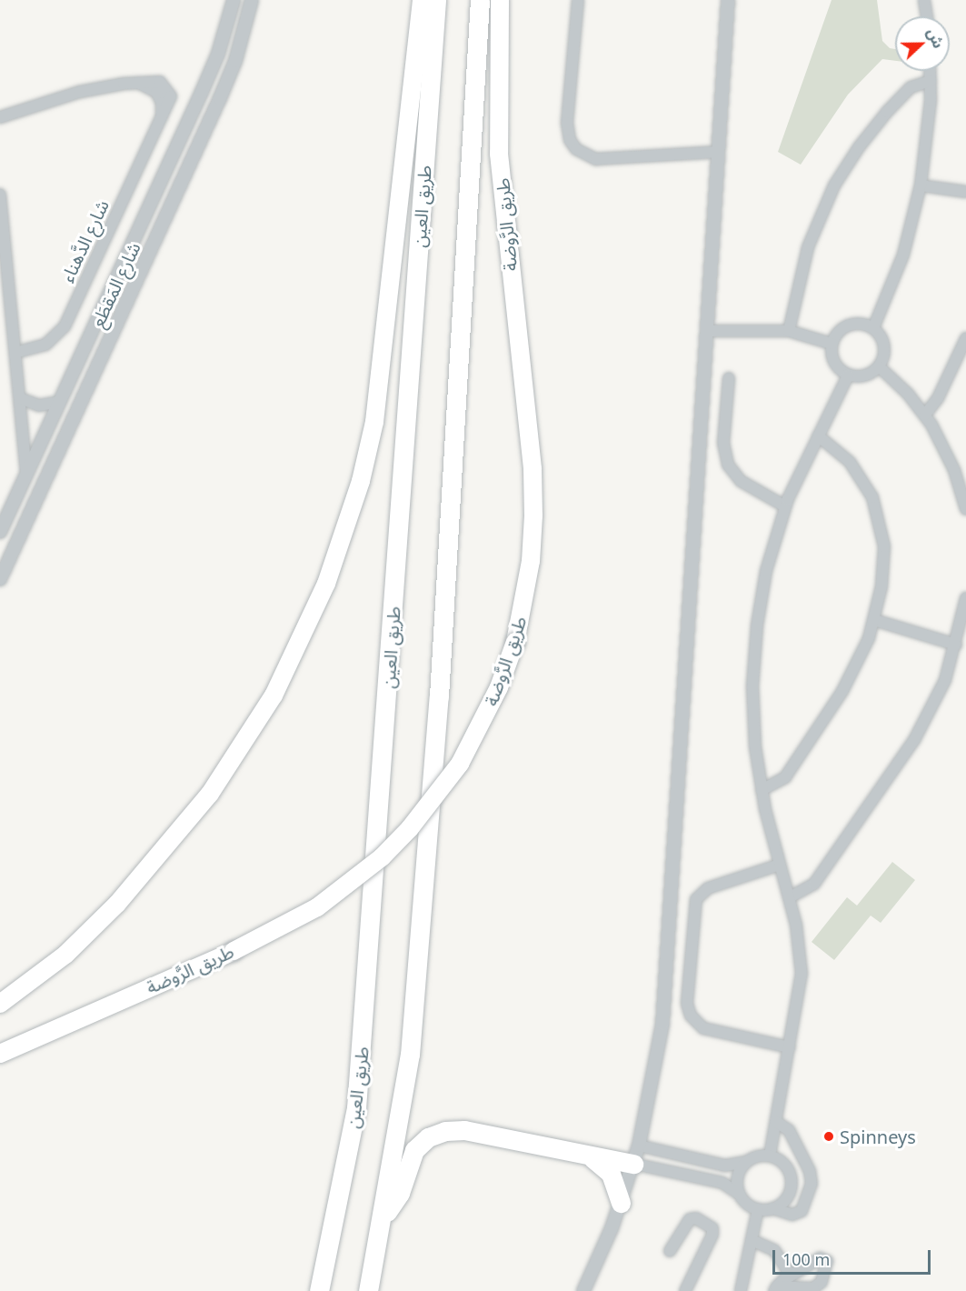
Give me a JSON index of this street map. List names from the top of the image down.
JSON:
{
  "streets": {
    "highway": ["طريق العين", "طريق الرَّوضة"],
    "street": ["شارع الدَّهناء", "شارع المَقطَع"]
  },
  "places": ["Spinneys"],
  "scale_bar": "100 m",
  "north": "right"
}
